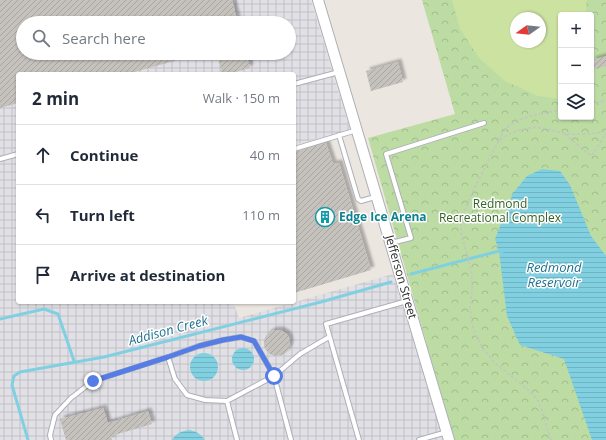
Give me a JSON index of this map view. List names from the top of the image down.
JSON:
{
  "streets": {
    "street": ["Jefferson Street"]
  },
  "water": ["Redmond Reservoir", "Addison Creek"],
  "parks": ["Redmond Recreational Complex"],
  "places": {
    "building": ["Edge Ice Arena"]
  },
  "north": "left",
  "page": {
    "map_buttons": ["+", "−"],
    "search": "Search here",
    "heading": ["2 min", "Walk · 150 m"],
    "list": [
      ["Continue", "40 m"],
      ["Turn left", "110 m"],
      "Arrive at destination"
    ]
  }
}
